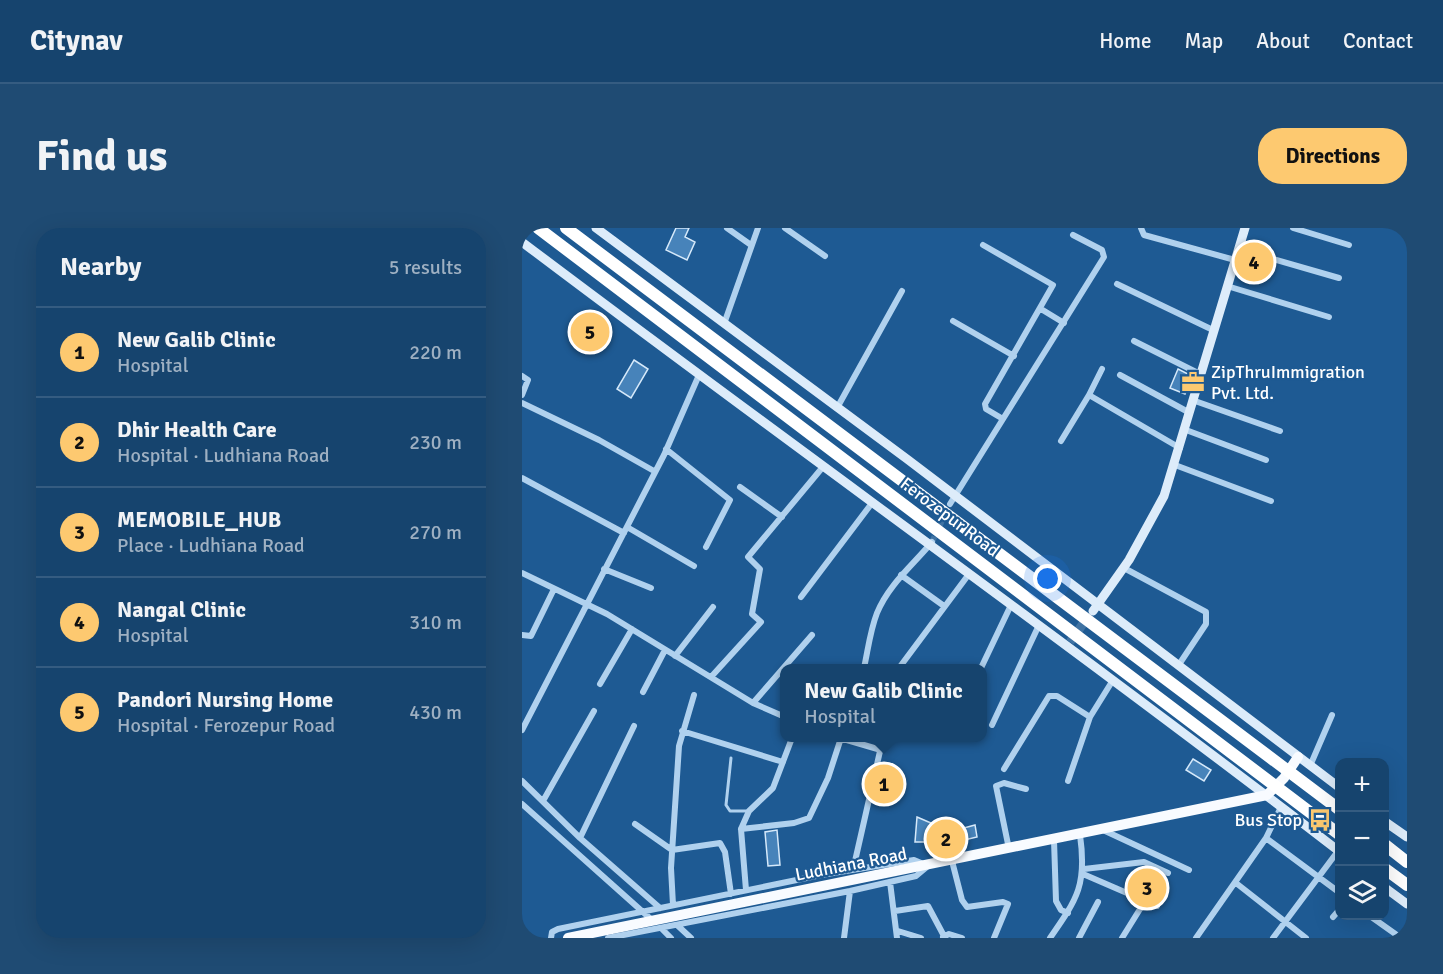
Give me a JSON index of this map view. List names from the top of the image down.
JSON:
{
  "streets": {
    "highway": ["Ferozepur Road"],
    "main road": ["Ludhiana Road"]
  },
  "places": {
    "office": ["ZipThruImmigration Pvt. Ltd."],
    "bus stop": ["Bus Stop"]
  },
  "page": {
    "header": "Citynav",
    "nav": [
      "Home",
      "Map",
      "About",
      "Contact"
    ],
    "buttons": "Directions",
    "title": "Find us",
    "heading": ["Nearby", "5 results"],
    "pins": [
      "4",
      "5",
      "1",
      "2",
      "3"
    ],
    "list": [
      {
        "mark": "1",
        "name": "New Galib Clinic",
        "note": "Hospital",
        "value": "220 m"
      },
      {
        "mark": "2",
        "name": "Dhir Health Care",
        "note": "Hospital · Ludhiana Road",
        "value": "230 m"
      },
      {
        "mark": "3",
        "name": "MEMOBILE_HUB",
        "note": "Place · Ludhiana Road",
        "value": "270 m"
      },
      {
        "mark": "4",
        "name": "Nangal Clinic",
        "note": "Hospital",
        "value": "310 m"
      },
      {
        "mark": "5",
        "name": "Pandori Nursing Home",
        "note": "Hospital · Ferozepur Road",
        "value": "430 m"
      }
    ],
    "popup": ["New Galib Clinic", "Hospital"],
    "map_buttons": ["+", "−"]
  }
}
